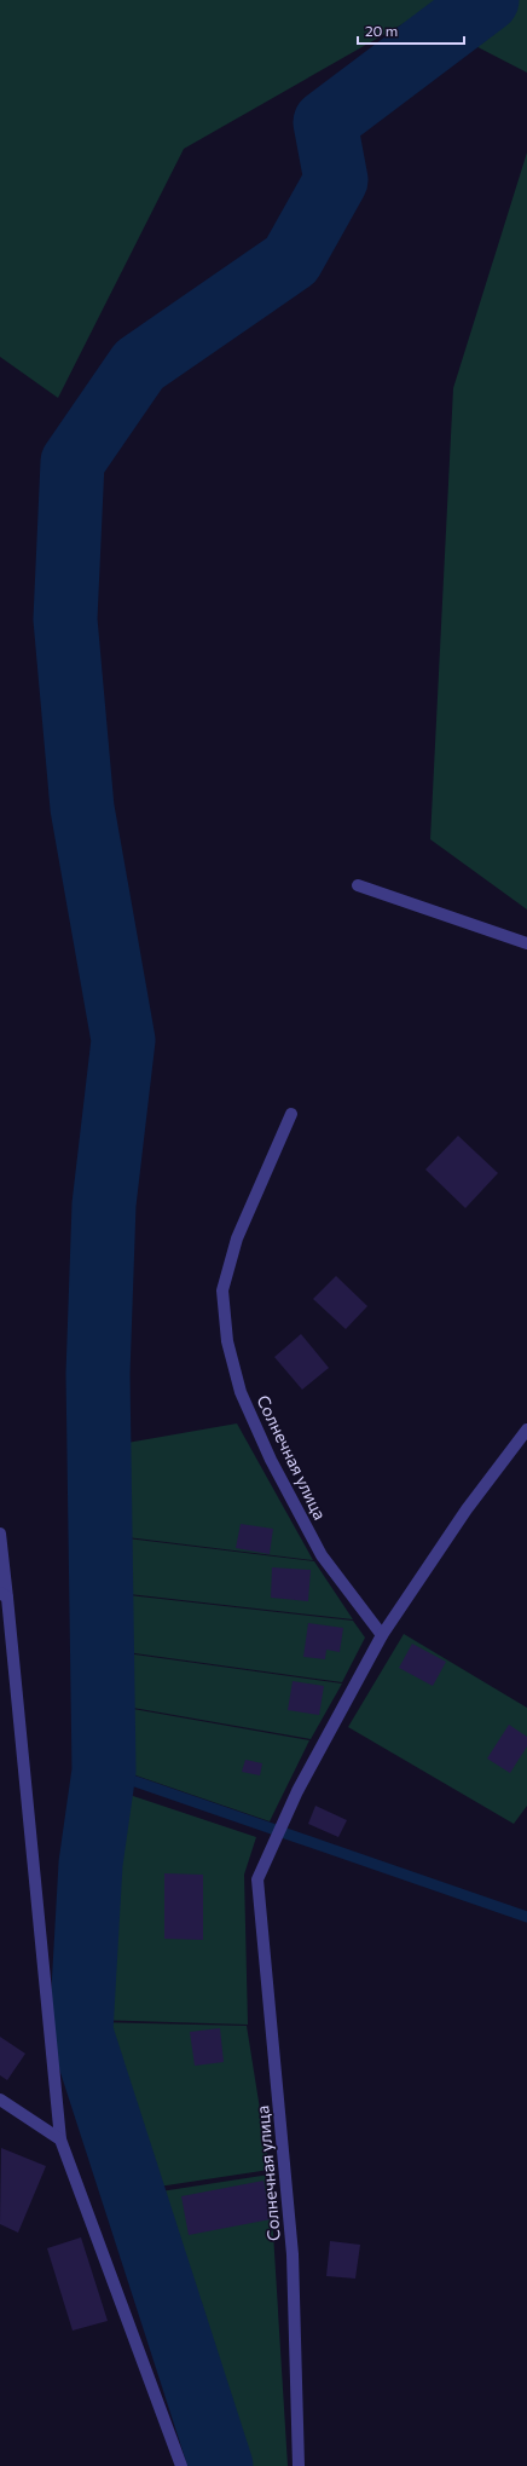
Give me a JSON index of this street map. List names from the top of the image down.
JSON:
{
  "streets": {
    "street": ["Солнечная улица"]
  },
  "scale_bar": "20 m"
}
